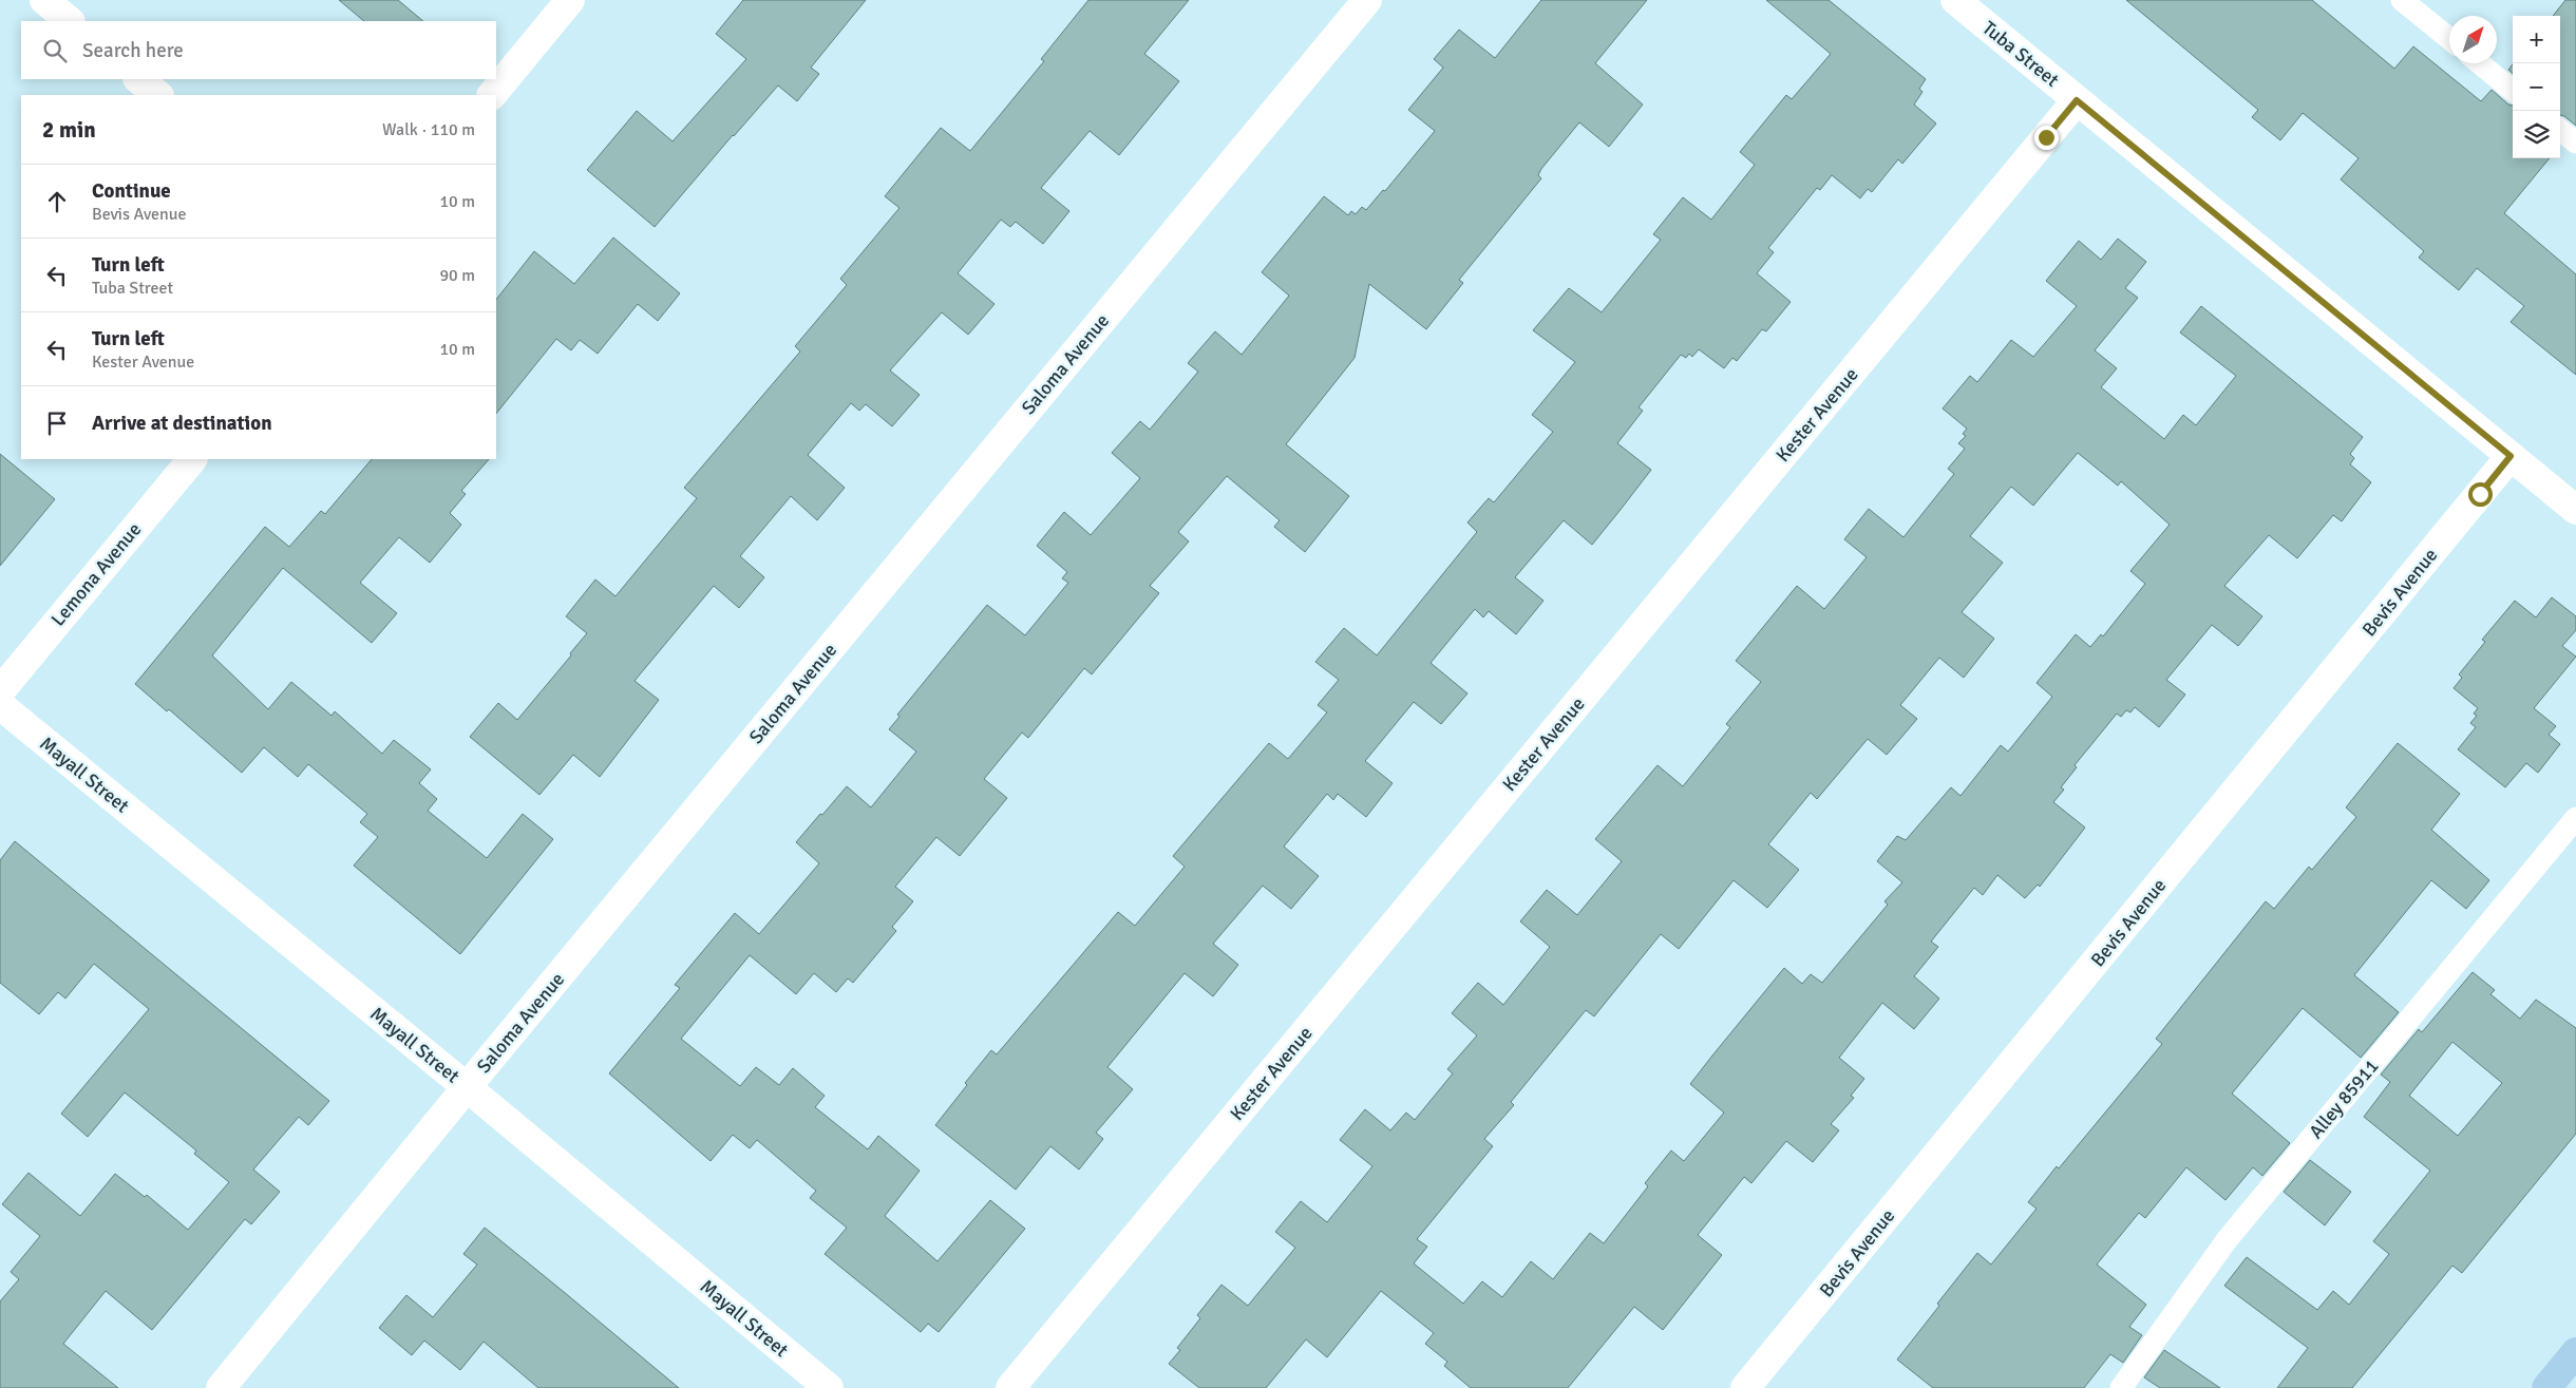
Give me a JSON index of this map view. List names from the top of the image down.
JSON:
{
  "streets": {
    "street": [
      "Tuba Street",
      "Saloma Avenue",
      "Kester Avenue",
      "Lemona Avenue",
      "Bevis Avenue",
      "Mayall Street"
    ],
    "lane": ["Alley 85911"]
  },
  "crossings": [
    ["Tuba Street", "Kester Avenue"],
    ["Tuba Street", "Bevis Avenue"],
    ["Saloma Avenue", "Mayall Street"]
  ],
  "north": "top right",
  "page": {
    "map_buttons": ["+", "−"],
    "search": "Search here",
    "heading": ["2 min", "Walk · 110 m"],
    "list": [
      ["Continue", "Bevis Avenue", "10 m"],
      ["Turn left", "Tuba Street", "90 m"],
      ["Turn left", "Kester Avenue", "10 m"],
      "Arrive at destination"
    ]
  }
}
